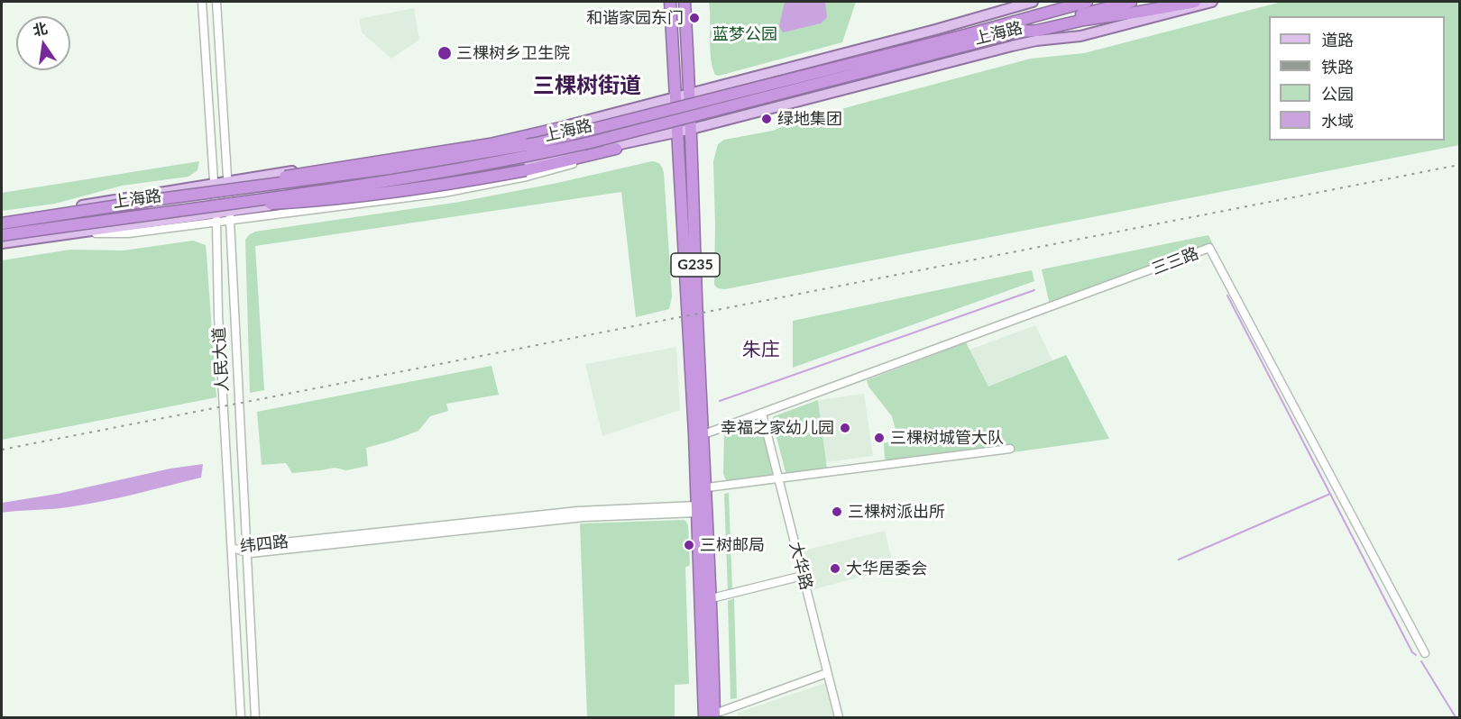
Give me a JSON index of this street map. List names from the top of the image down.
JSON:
{
  "streets": {
    "highway": ["上海路", "G235"],
    "street": [
      "三三路",
      "人民大道",
      "纬四路",
      "大华路"
    ]
  },
  "crossings": [
    ["上海路", "G235"],
    ["上海路", "人民大道"],
    ["三三路", "大华路"],
    ["G235", "纬四路"],
    ["人民大道", "纬四路"]
  ],
  "districts": ["三棵树街道", "朱庄"],
  "parks": ["蓝梦公园"],
  "places": [
    "和谐家园东门",
    "三棵树乡卫生院",
    "绿地集团",
    "幸福之家幼儿园",
    "三棵树城管大队",
    "三棵树派出所",
    "三树邮局",
    "大华居委会"
  ],
  "legend": [
    "道路",
    "铁路",
    "公园",
    "水域"
  ],
  "north": "top"
}
